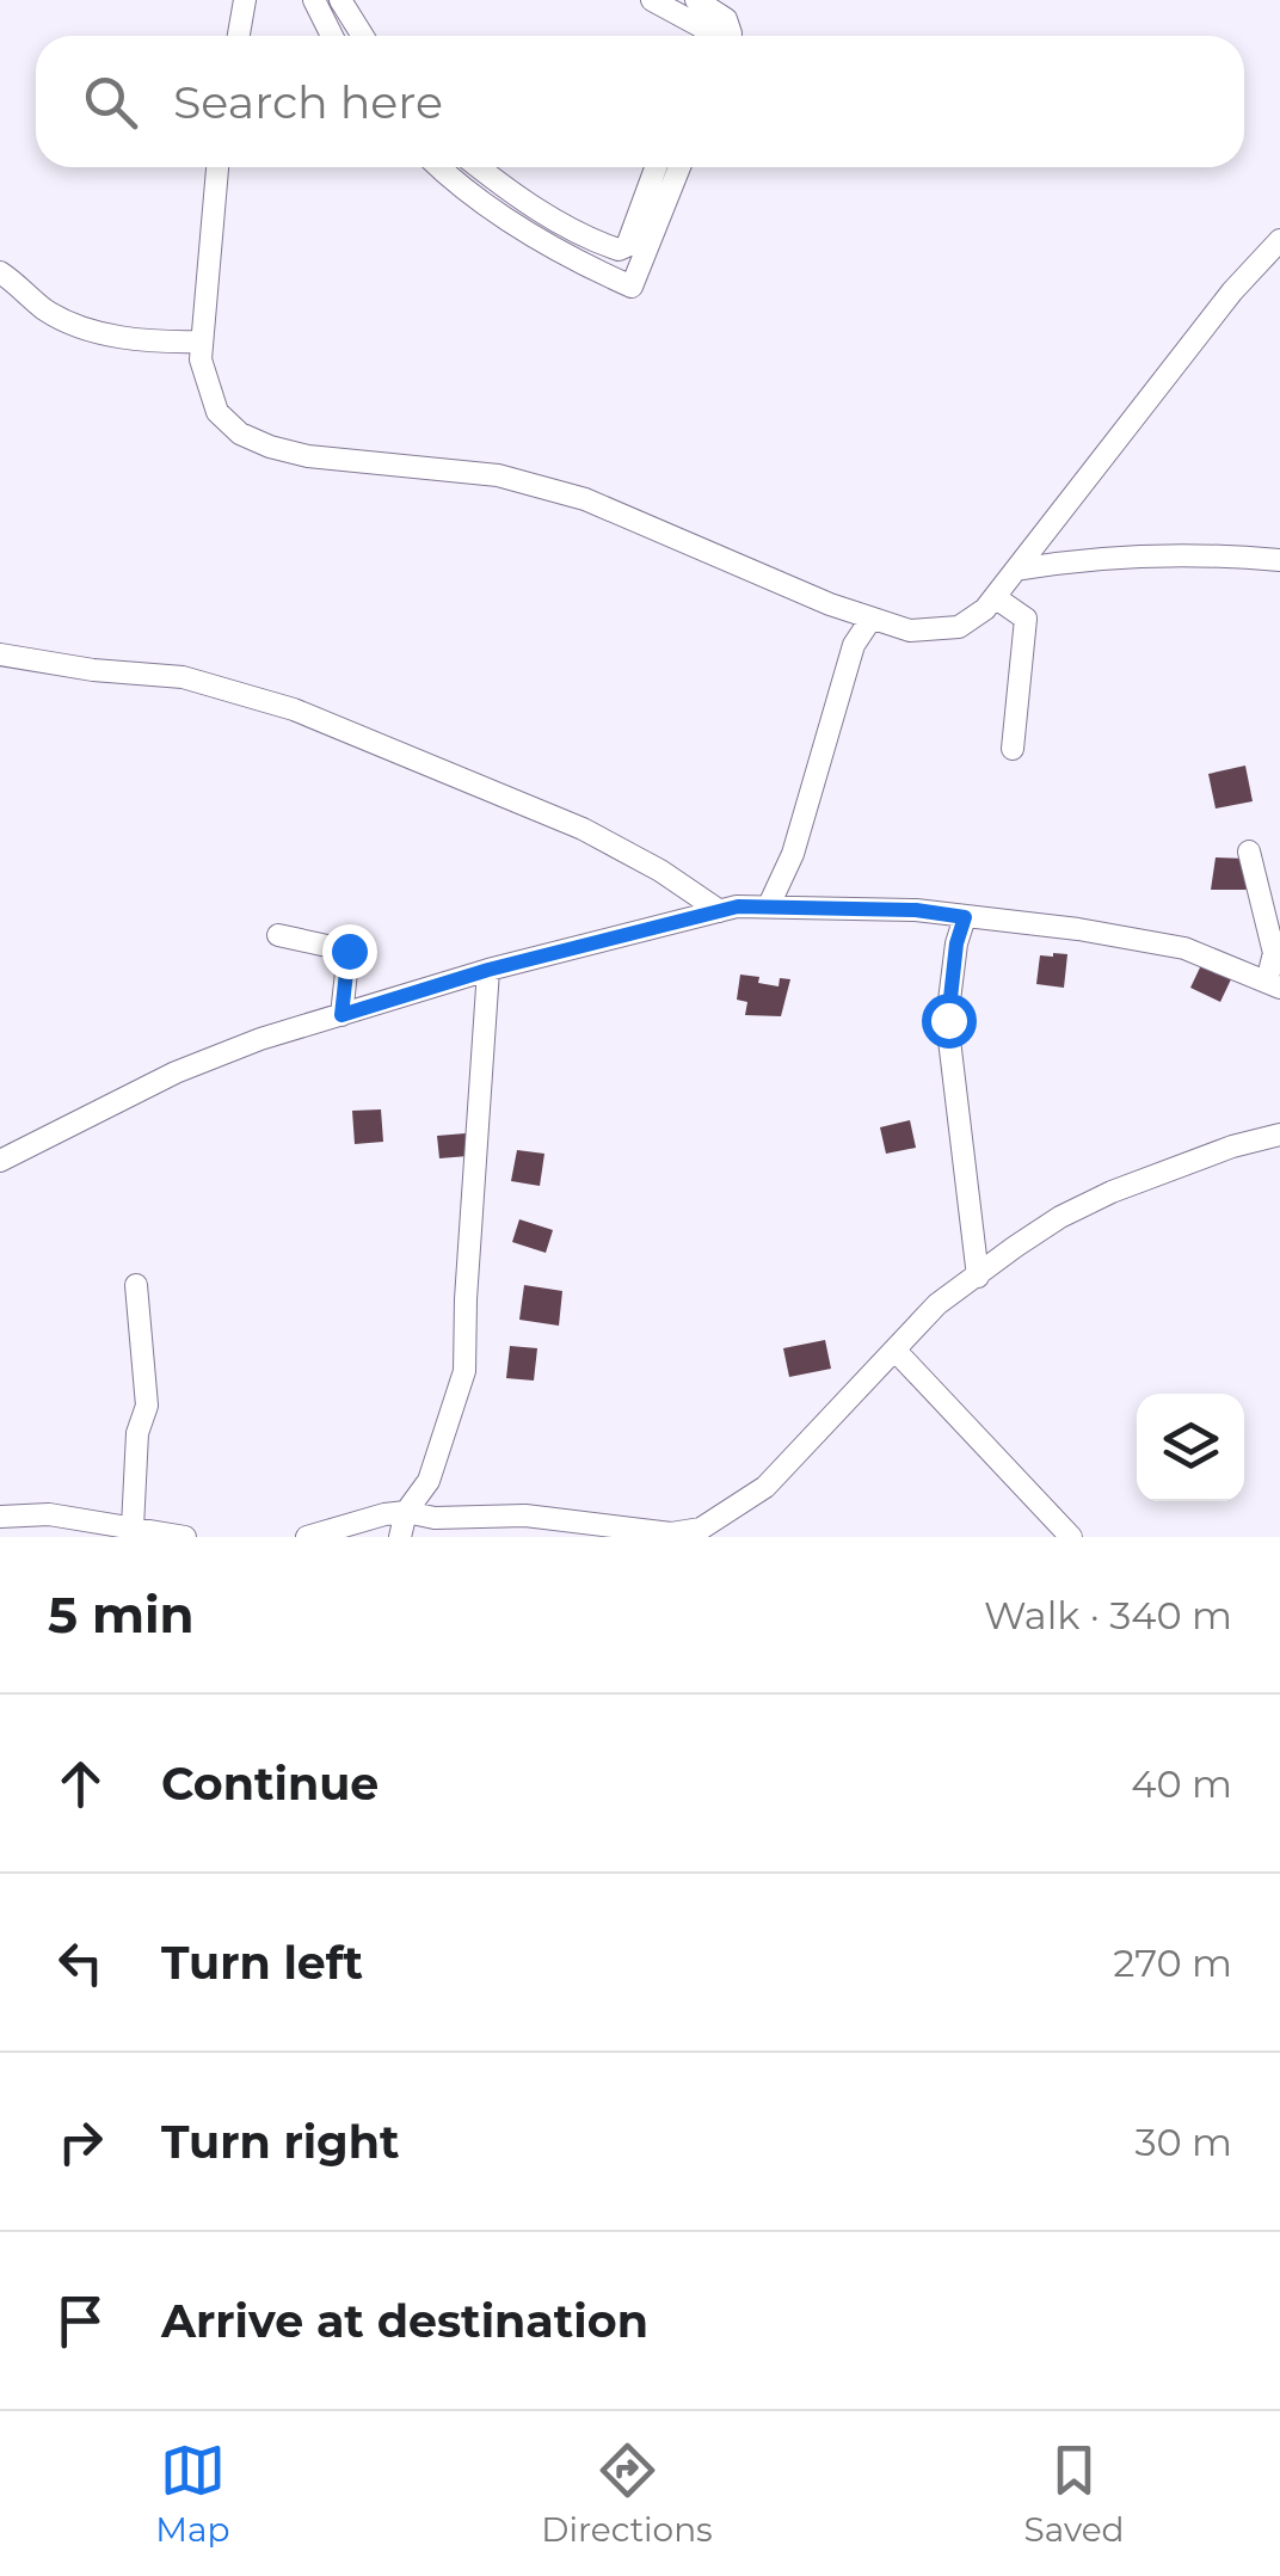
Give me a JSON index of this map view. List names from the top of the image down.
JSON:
{
  "page": {
    "search": "Search here",
    "heading": ["5 min", "Walk · 340 m"],
    "list": [
      ["Continue", "40 m"],
      ["Turn left", "270 m"],
      ["Turn right", "30 m"],
      "Arrive at destination"
    ],
    "nav": ["Map", "Directions", "Saved"]
  }
}
